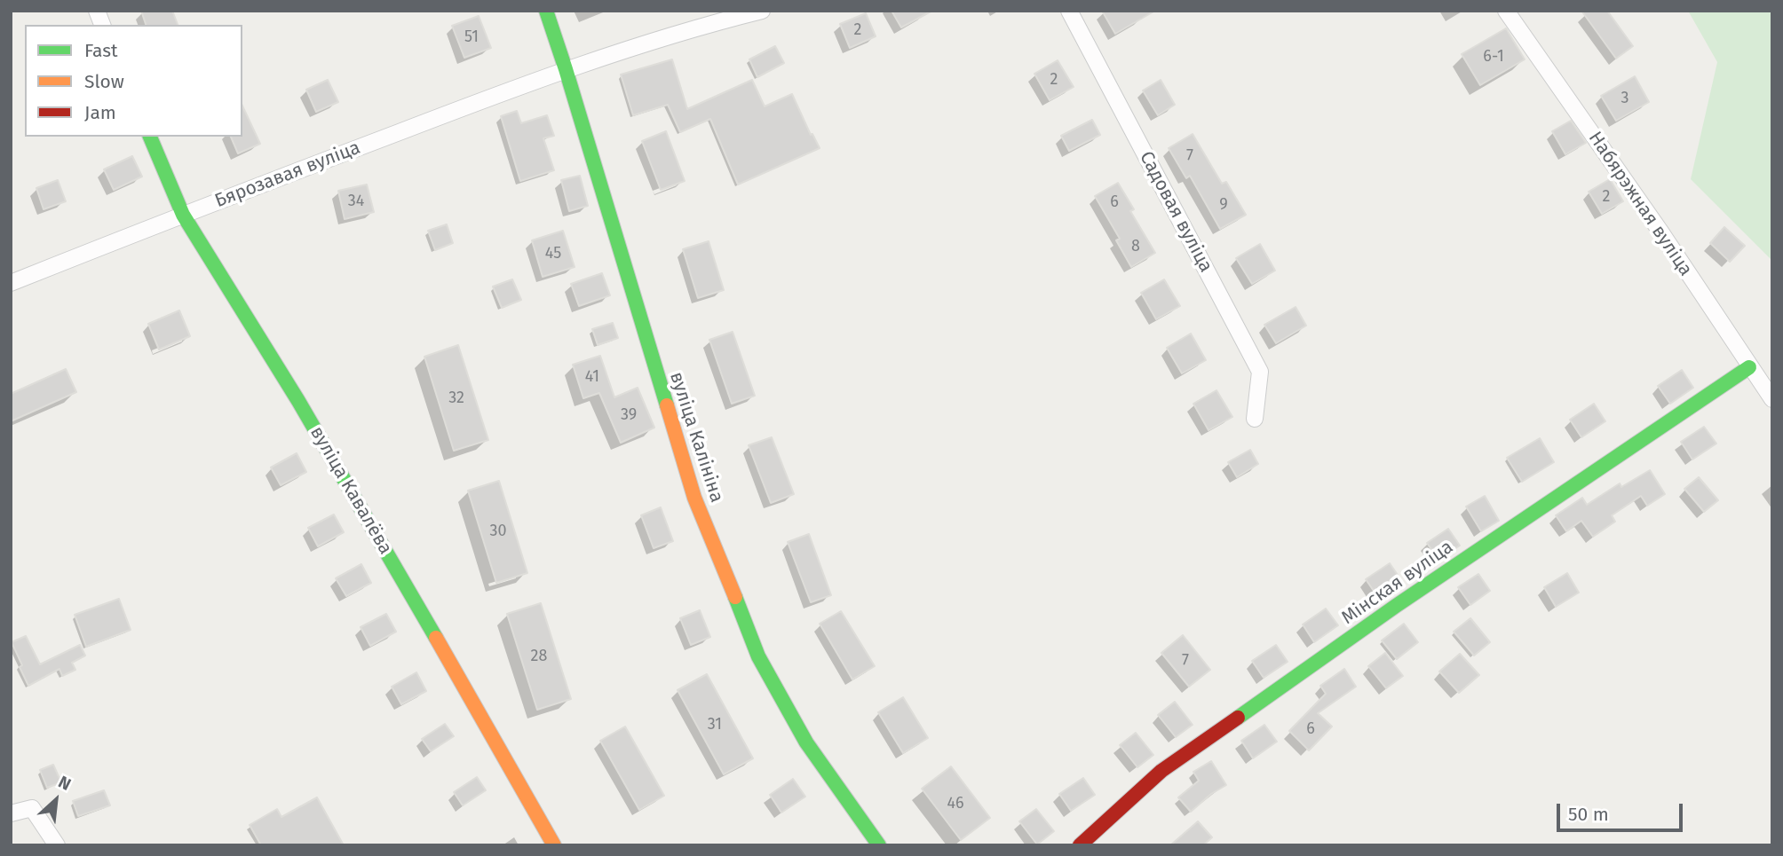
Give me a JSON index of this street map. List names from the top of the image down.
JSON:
{
  "streets": {
    "street": [
      "Бярозавая вуліца",
      "Набярэжная вуліца",
      "Садовая вуліца",
      "вуліца Калініна",
      "вуліца Кавалёва",
      "Мінская вуліца"
    ]
  },
  "crossings": [
    ["Бярозавая вуліца", "вуліца Калініна"],
    ["Бярозавая вуліца", "вуліца Кавалёва"],
    ["Набярэжная вуліца", "Мінская вуліца"]
  ],
  "house_numbers": [
    "2",
    "51",
    "6-1",
    "2",
    "3",
    "7",
    "2",
    "34",
    "6",
    "9",
    "8",
    "45",
    "41",
    "32",
    "39",
    "30",
    "28",
    "7",
    "31",
    "6",
    "46"
  ],
  "legend": ["Fast", "Slow", "Jam"],
  "scale_bar": "50 m",
  "north": "top right"
}
